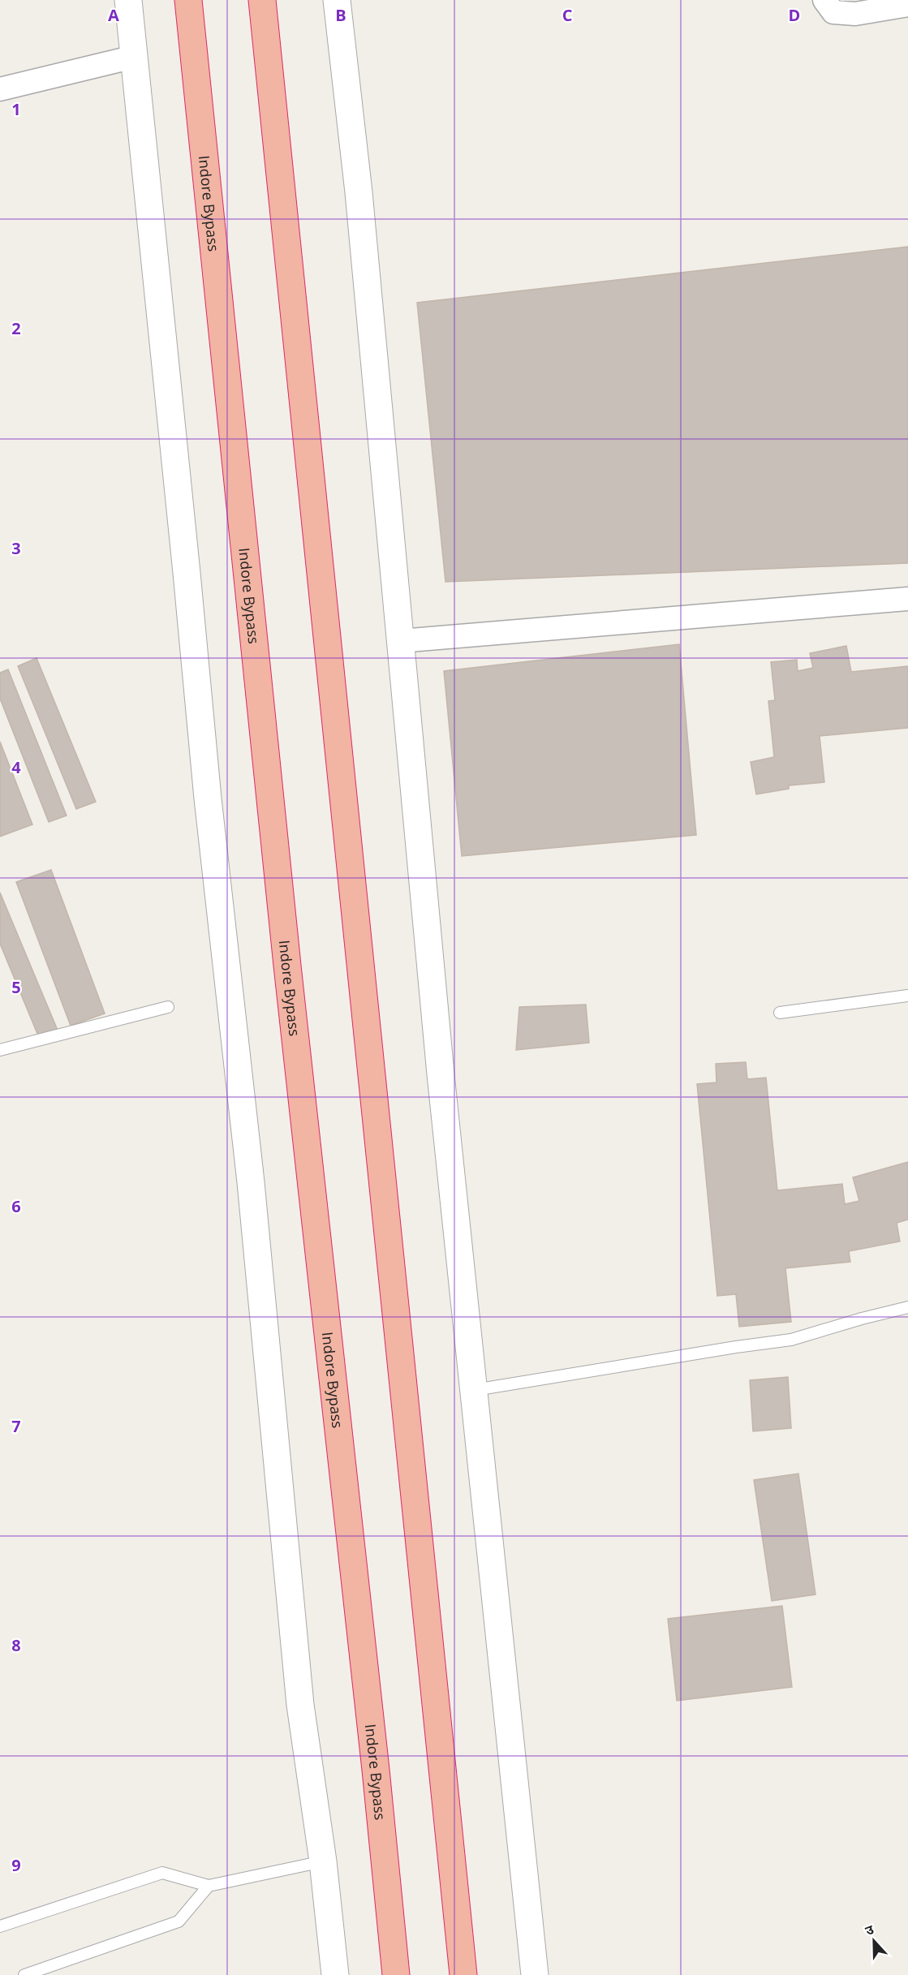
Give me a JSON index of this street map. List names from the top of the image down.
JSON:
{
  "streets": {
    "highway": ["Indore Bypass"]
  },
  "north": "top",
  "grid": {
    "columns": [
      "A",
      "B",
      "C",
      "D"
    ],
    "rows": [
      "1",
      "2",
      "3",
      "4",
      "5",
      "6",
      "7",
      "8",
      "9"
    ]
  }
}
